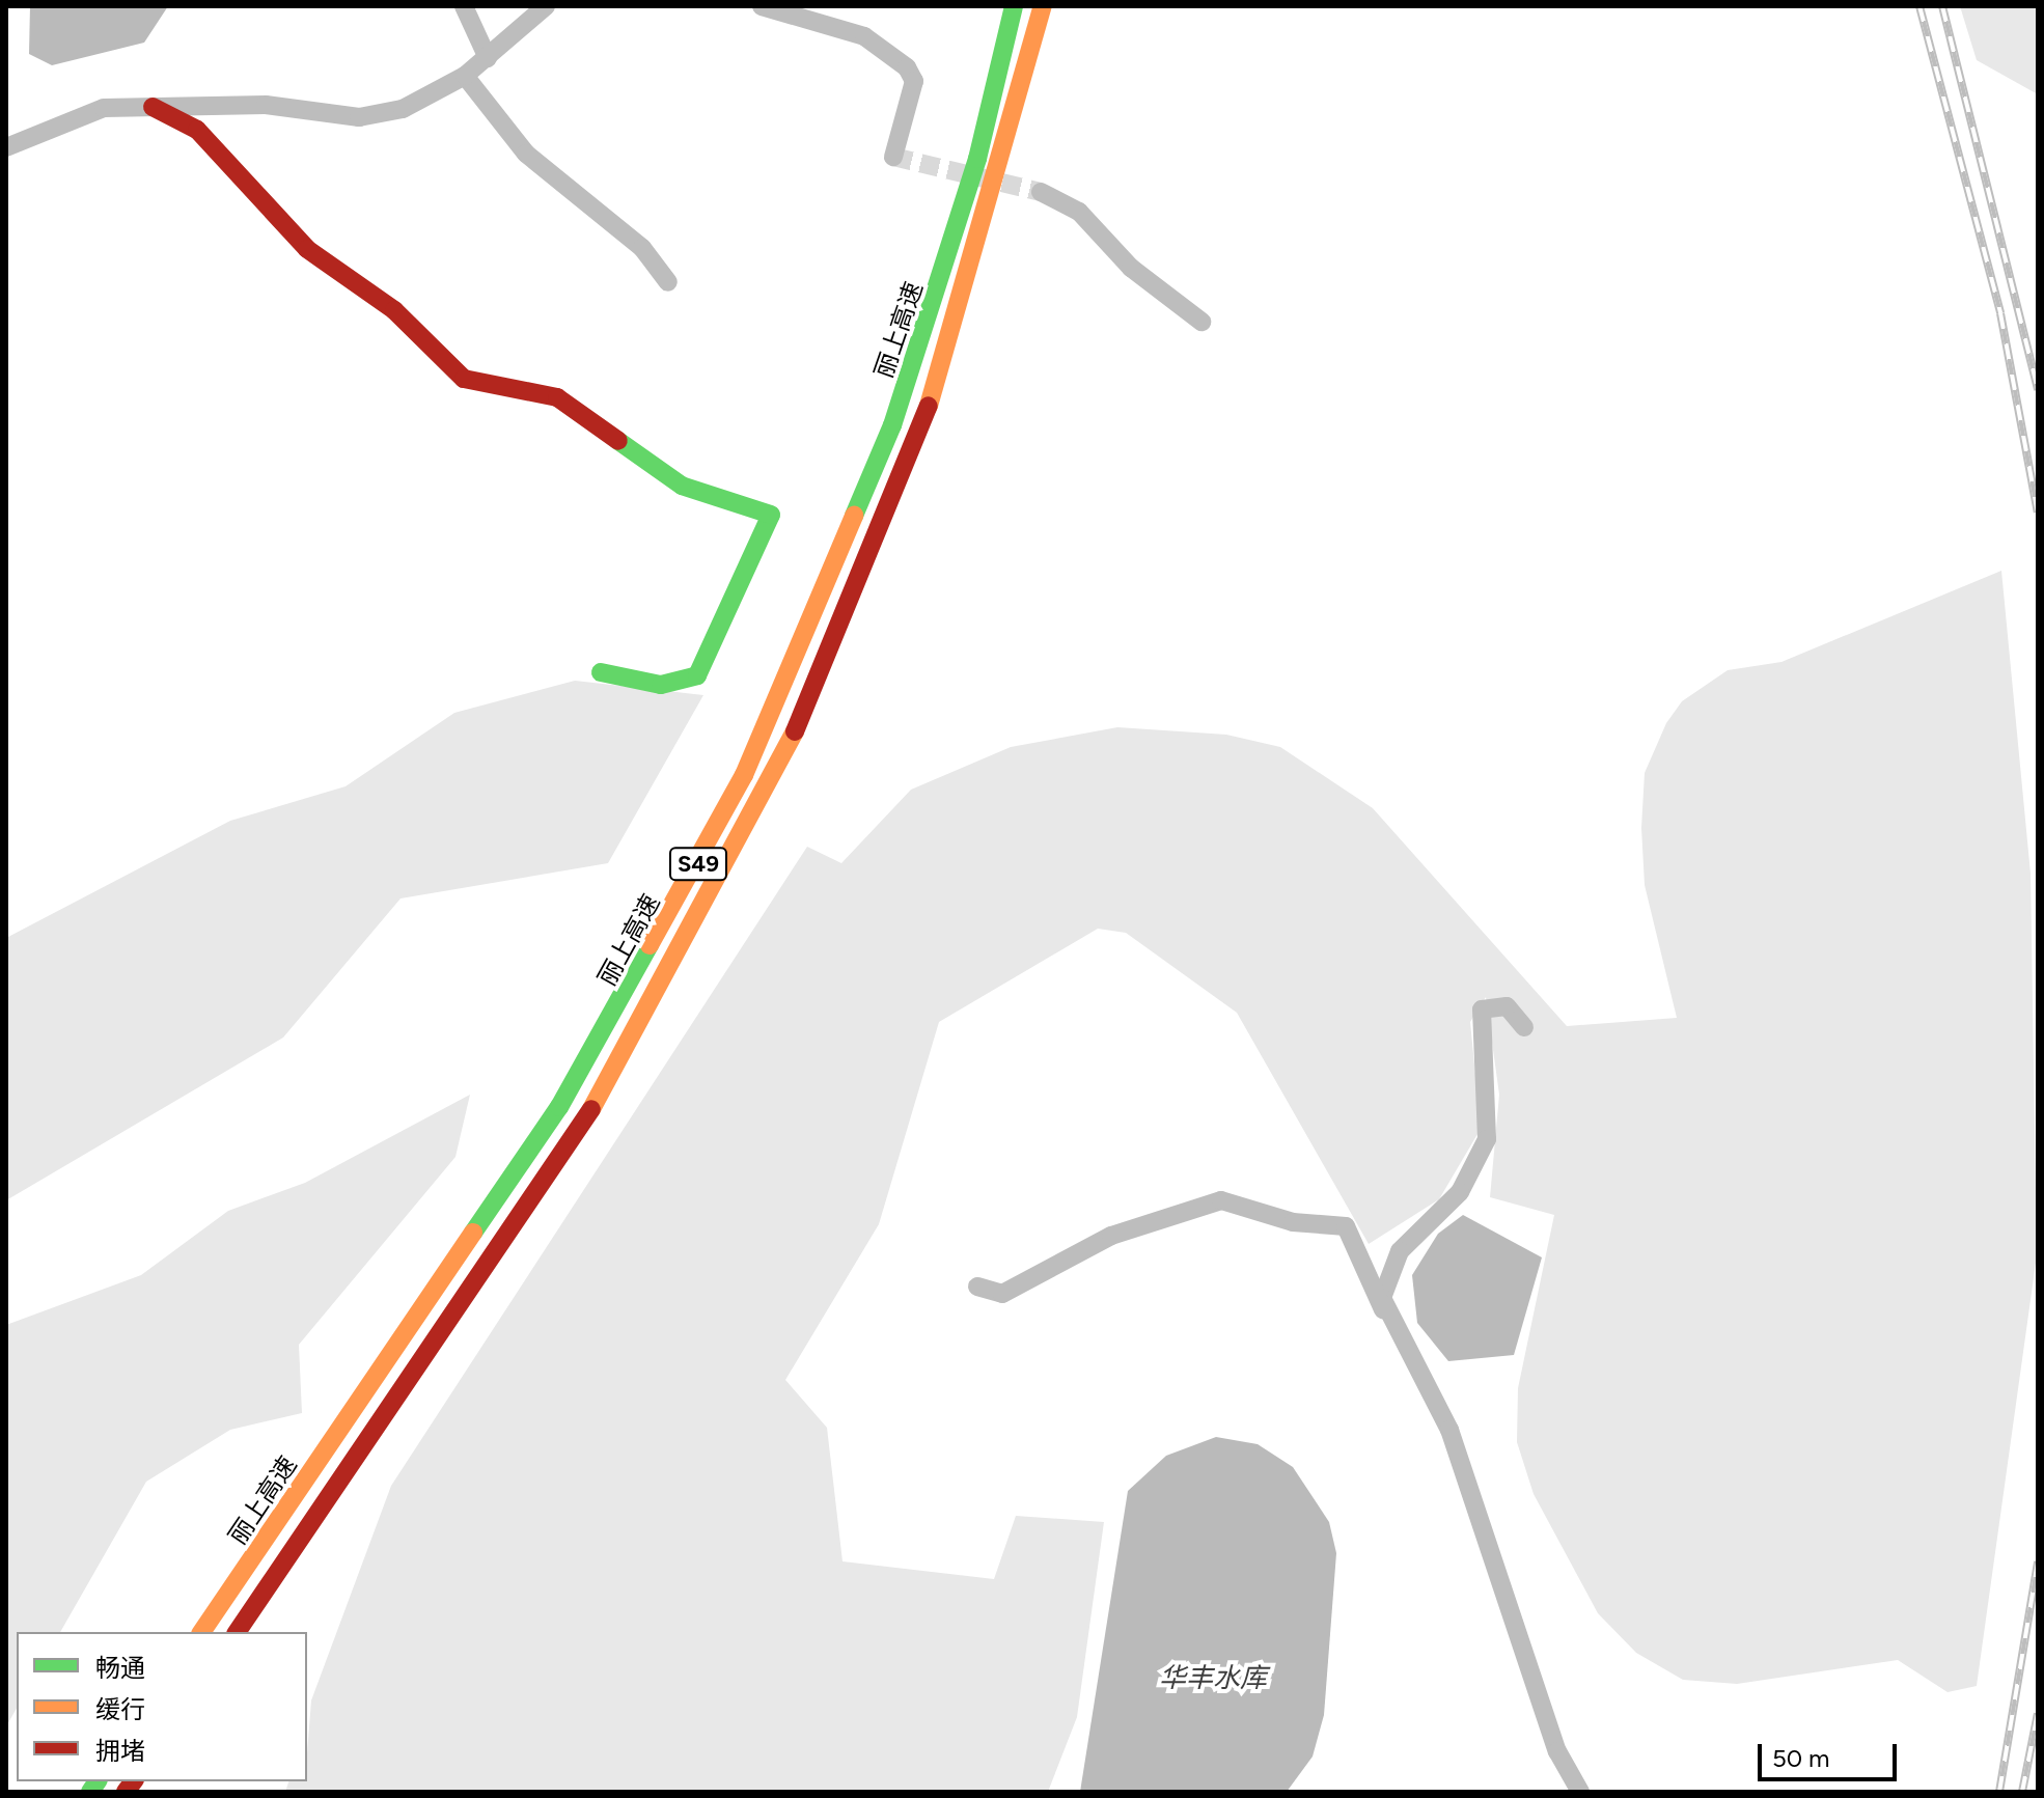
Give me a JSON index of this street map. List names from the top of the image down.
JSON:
{
  "streets": {
    "main road": ["丽上高速", "S49"]
  },
  "water": ["华丰水库"],
  "legend": ["畅通", "缓行", "拥堵"],
  "scale_bar": "50 m"
}
